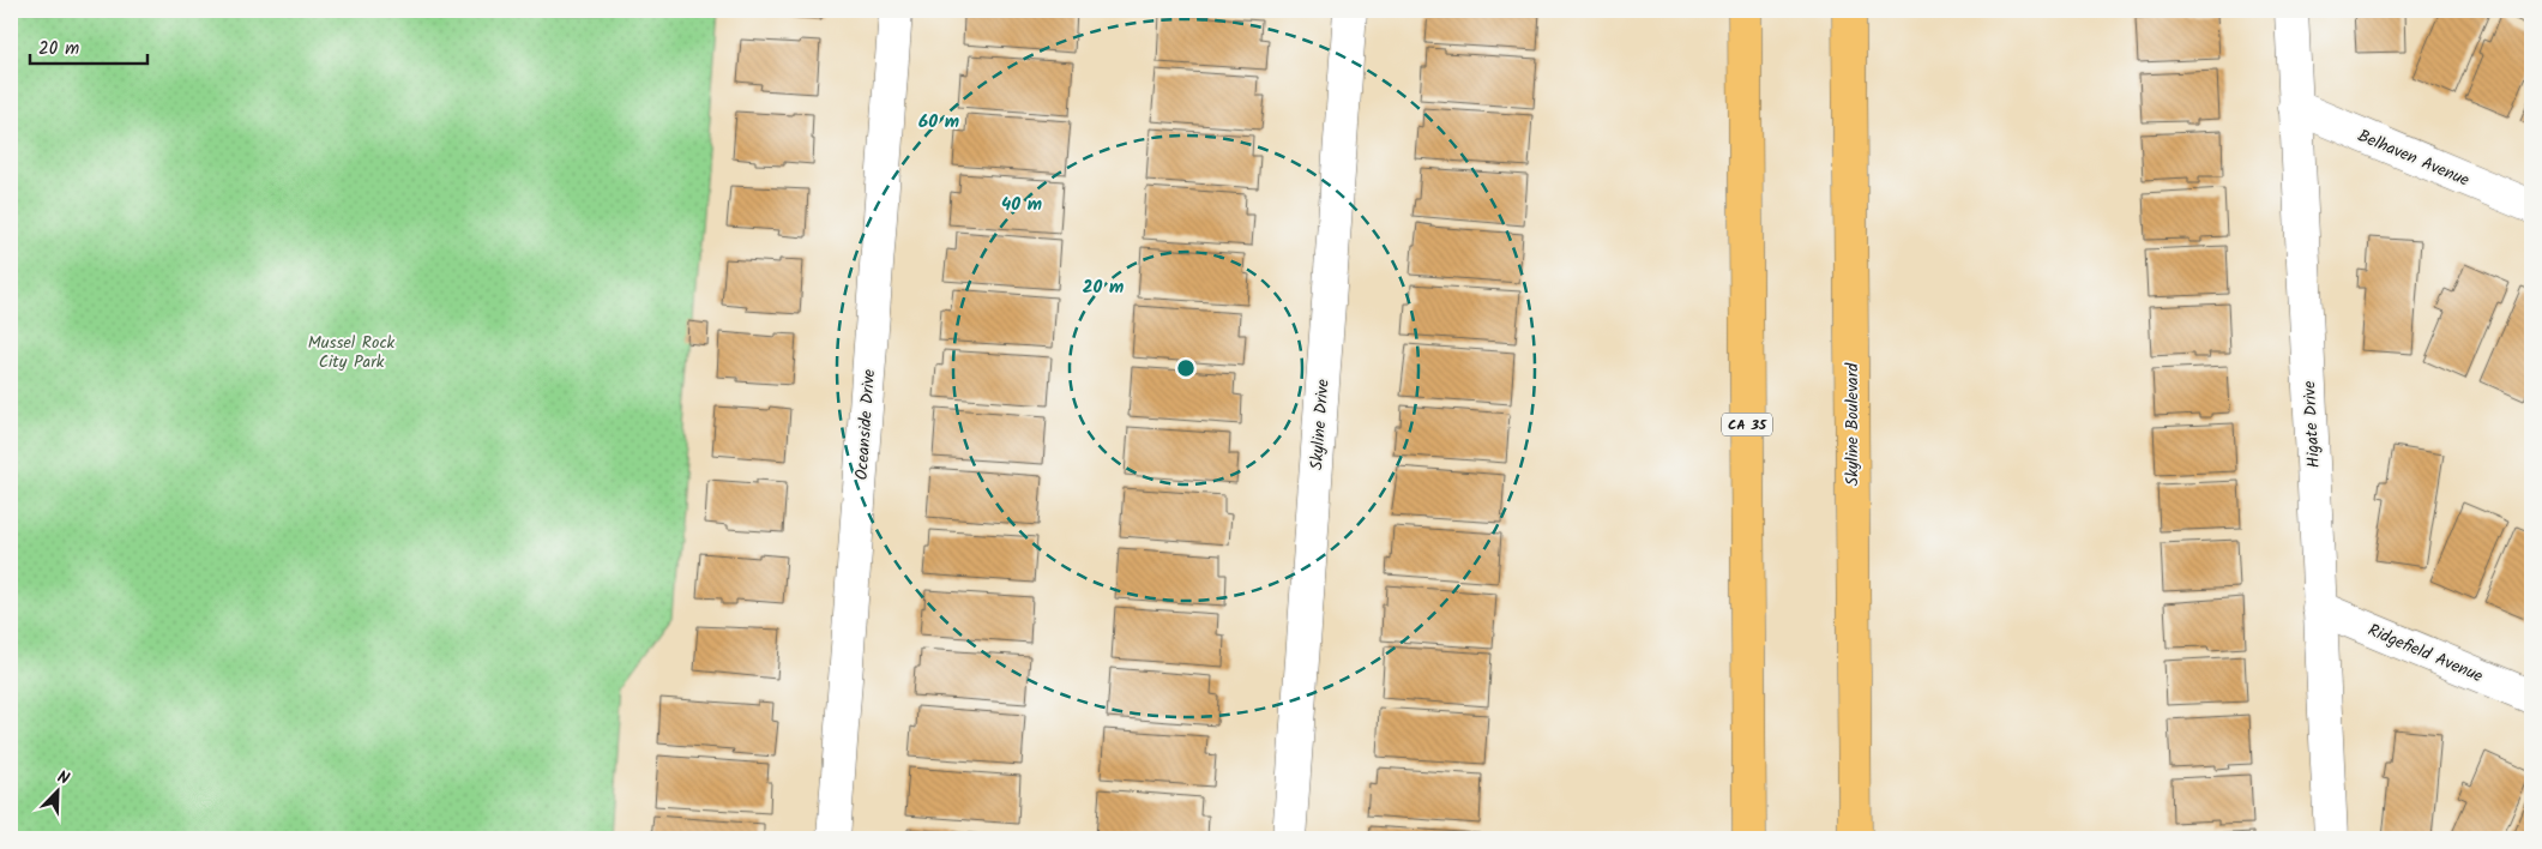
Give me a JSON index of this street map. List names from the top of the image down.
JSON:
{
  "streets": {
    "main road": ["CA 35", "Skyline Boulevard"],
    "street": [
      "Belhaven Avenue",
      "Oceanside Drive",
      "Skyline Drive",
      "Higate Drive",
      "Ridgefield Avenue"
    ]
  },
  "crossings": [
    ["Belhaven Avenue", "Higate Drive"],
    ["Higate Drive", "Ridgefield Avenue"]
  ],
  "parks": ["Mussel Rock City Park"],
  "scale_bar": "20 m",
  "north": "top right",
  "rings": ["60 m", "40 m", "20 m"]
}
